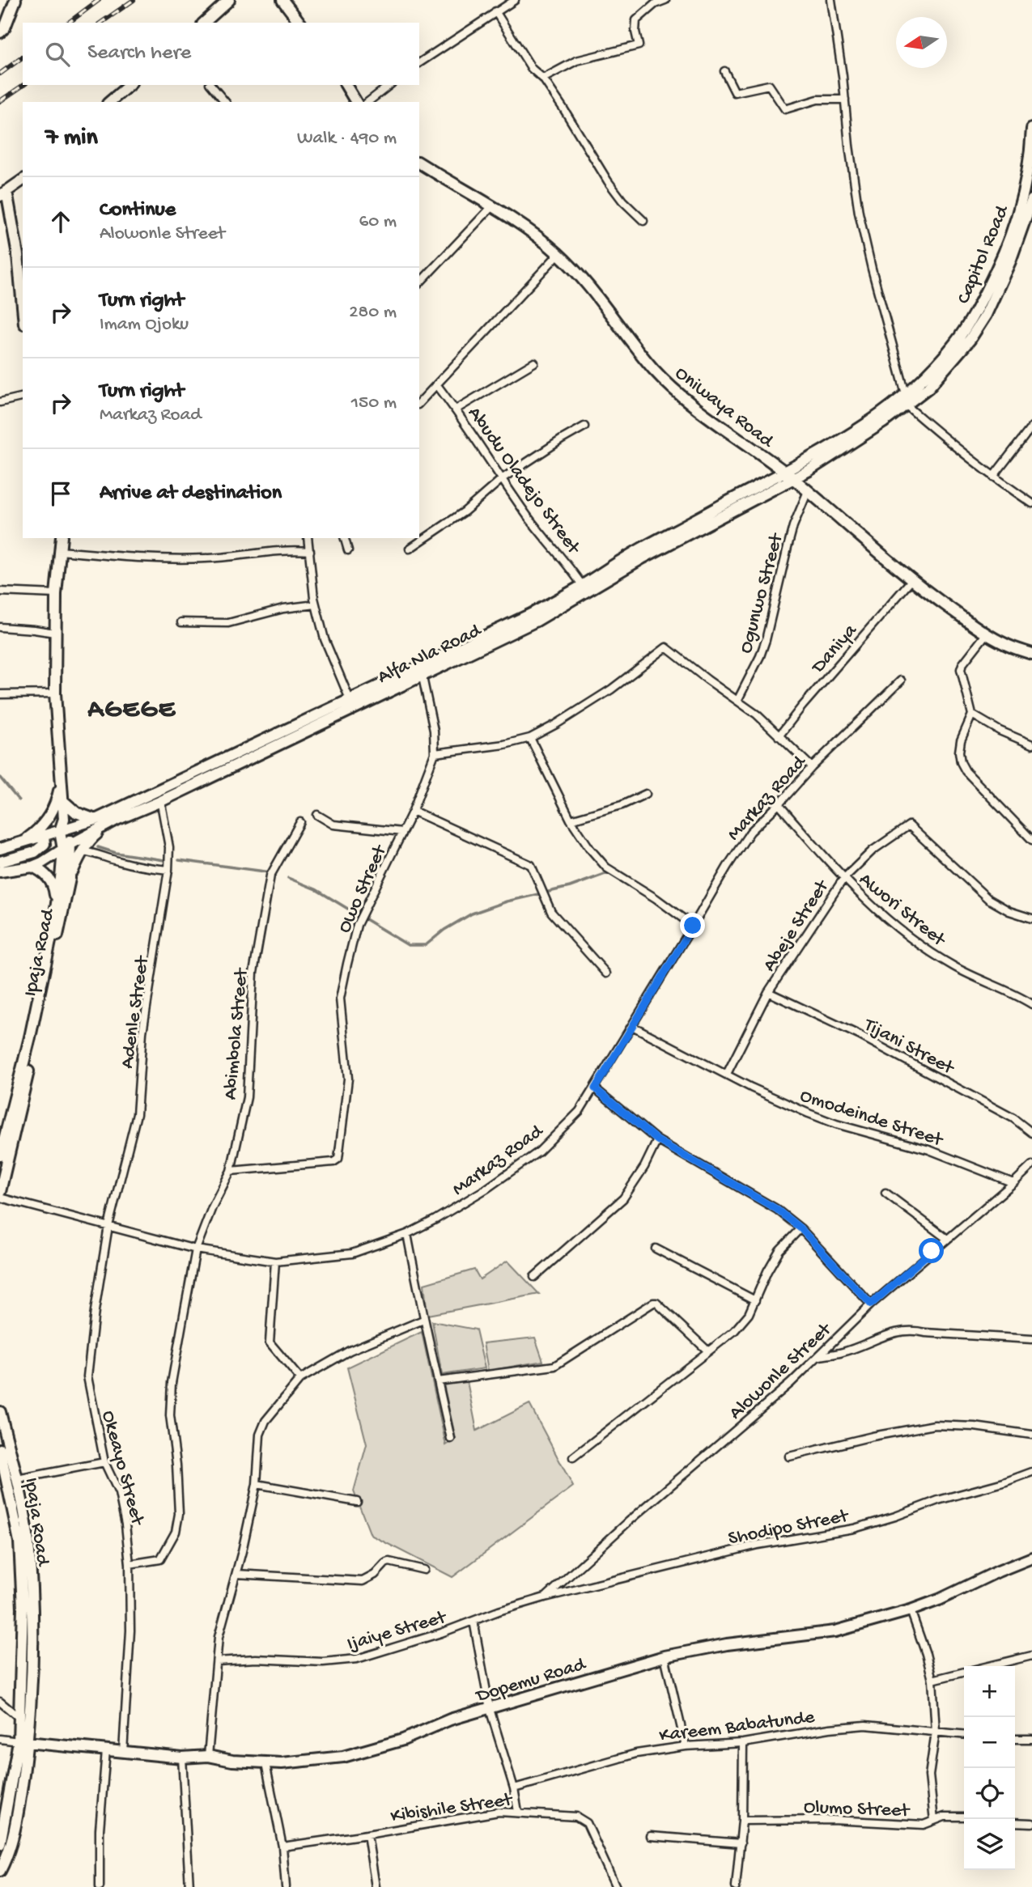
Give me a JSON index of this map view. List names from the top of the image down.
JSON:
{
  "streets": {
    "main road": [
      "Capitol Road",
      "Oniwaya Road",
      "Alfa Nla Road",
      "Ipaja Road",
      "Dopemu Road"
    ],
    "street": [
      "Abudu Oladejo Street",
      "Ogunwo Street",
      "Daniya",
      "Markaz Road",
      "Owo Street",
      "Awori Street",
      "Abeje Street",
      "Adenle Street",
      "Abimbola Street",
      "Tijani Street",
      "Omodeinde Street",
      "Alowonle Street",
      "Okeayo Street",
      "Shodipo Street",
      "Ijaiye Street",
      "Kareem Babatunde",
      "Kibishile Street",
      "Olumo Street"
    ]
  },
  "crossings": [
    ["Capitol Road", "Oniwaya Road"],
    ["Capitol Road", "Alfa Nla Road"],
    ["Oniwaya Road", "Ogunwo Street"],
    ["Oniwaya Road", "Daniya"],
    ["Oniwaya Road", "Alfa Nla Road"],
    ["Abudu Oladejo Street", "Alfa Nla Road"],
    ["Alfa Nla Road", "Owo Street"],
    ["Alfa Nla Road", "Ipaja Road"],
    ["Alfa Nla Road", "Adenle Street"],
    ["Markaz Road", "Awori Street"],
    ["Markaz Road", "Adenle Street"],
    ["Markaz Road", "Abimbola Street"],
    ["Markaz Road", "Omodeinde Street"],
    ["Markaz Road", "Okeayo Street"],
    ["Owo Street", "Abimbola Street"],
    ["Awori Street", "Abeje Street"],
    ["Abeje Street", "Tijani Street"],
    ["Abeje Street", "Omodeinde Street"],
    ["Ipaja Road", "Dopemu Road"],
    ["Adenle Street", "Okeayo Street"],
    ["Abimbola Street", "Okeayo Street"],
    ["Omodeinde Street", "Alowonle Street"],
    ["Alowonle Street", "Shodipo Street"],
    ["Alowonle Street", "Ijaiye Street"],
    ["Okeayo Street", "Dopemu Road"],
    ["Shodipo Street", "Ijaiye Street"]
  ],
  "districts": ["AGEGE"],
  "north": "left",
  "page": {
    "search": "Search here",
    "heading": ["7 min", "Walk · 490 m"],
    "list": [
      ["Continue", "Alowonle Street", "60 m"],
      ["Turn right", "Imam Ojoku", "280 m"],
      ["Turn right", "Markaz Road", "150 m"],
      "Arrive at destination"
    ],
    "map_buttons": ["+", "−"]
  }
}
